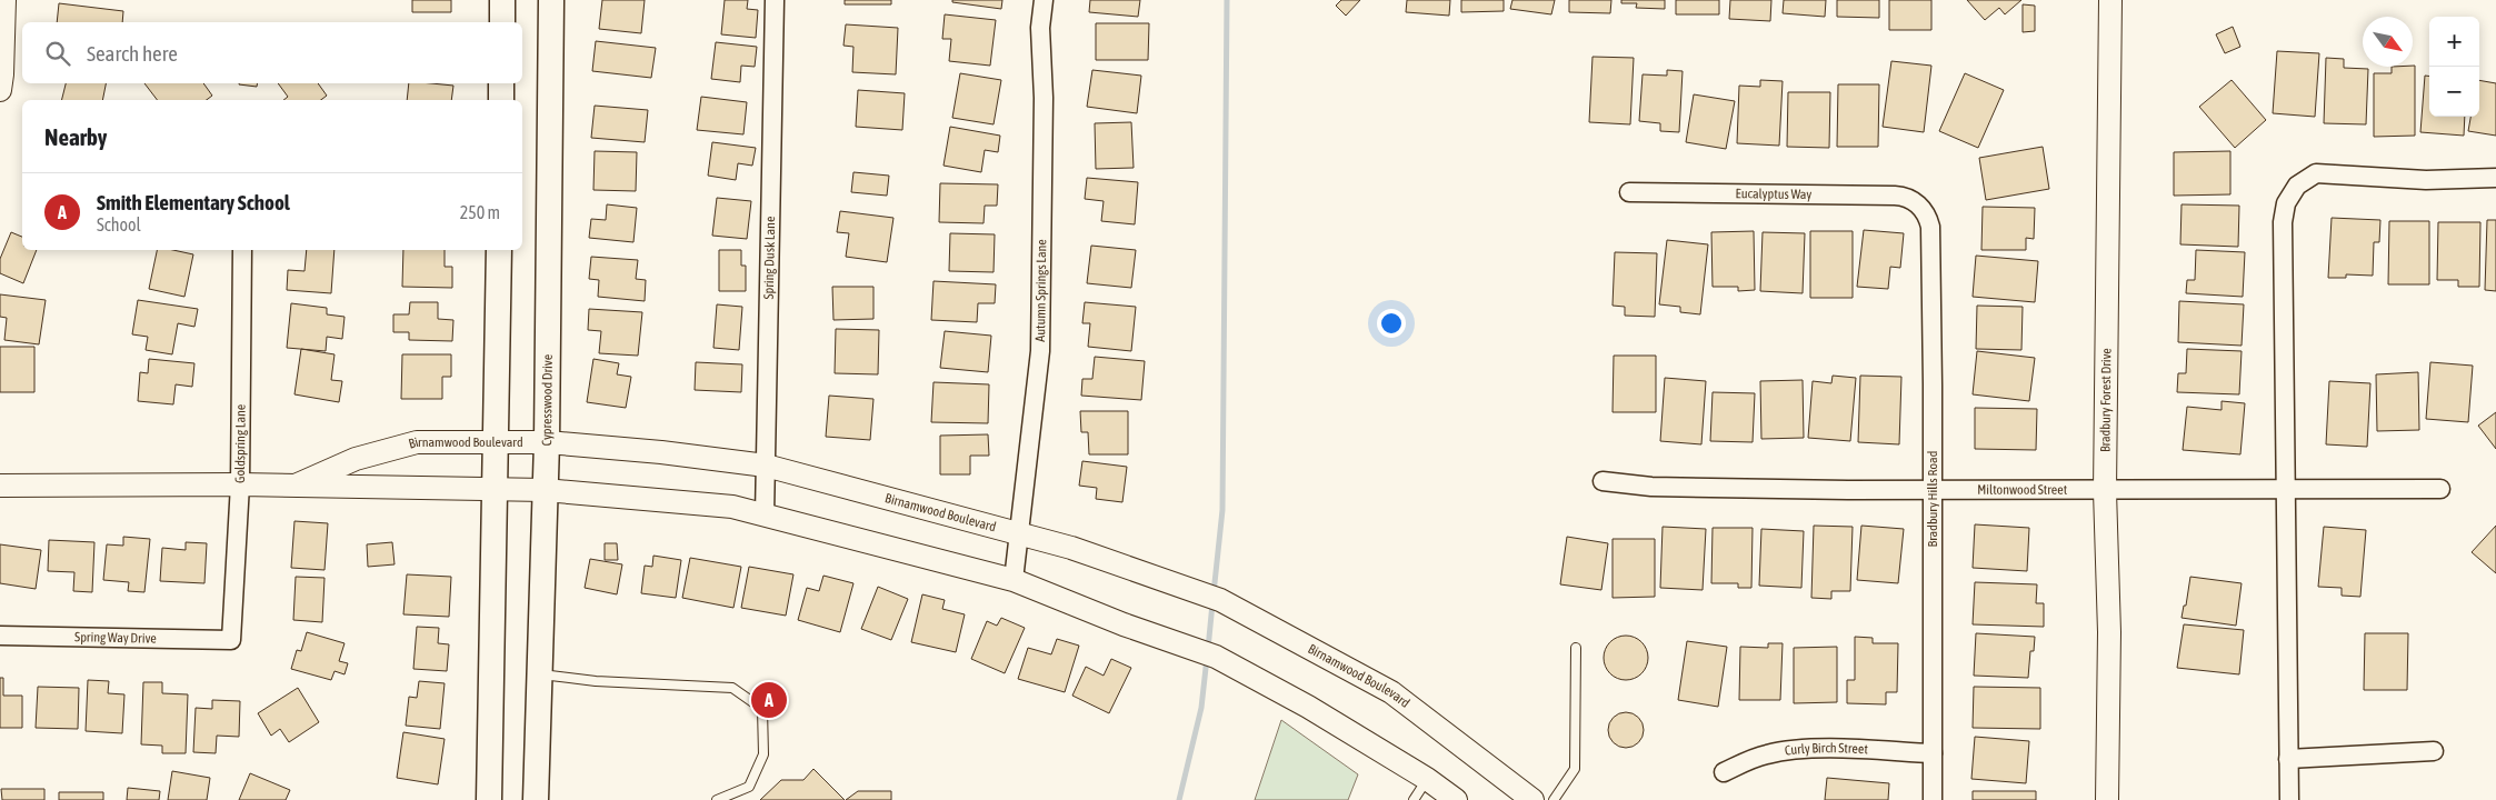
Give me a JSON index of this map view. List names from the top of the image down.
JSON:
{
  "streets": {
    "main road": ["Cypresswood Drive"],
    "street": [
      "Eucalyptus Way",
      "Spring Dusk Lane",
      "Autumn Springs Lane",
      "Bradbury Forest Drive",
      "Goldspring Lane",
      "Birnamwood Boulevard",
      "Miltonwood Street",
      "Bradbury Hills Road",
      "Spring Way Drive",
      "Curly Birch Street"
    ]
  },
  "crossings": [
    ["Eucalyptus Way", "Bradbury Hills Road"],
    ["Spring Dusk Lane", "Birnamwood Boulevard"],
    ["Autumn Springs Lane", "Birnamwood Boulevard"],
    ["Cypresswood Drive", "Birnamwood Boulevard"],
    ["Bradbury Forest Drive", "Miltonwood Street"],
    ["Goldspring Lane", "Birnamwood Boulevard"],
    ["Goldspring Lane", "Spring Way Drive"],
    ["Miltonwood Street", "Bradbury Hills Road"],
    ["Bradbury Hills Road", "Curly Birch Street"]
  ],
  "north": "bottom right",
  "page": {
    "map_buttons": ["+", "−"],
    "search": "Search here",
    "heading": "Nearby",
    "list": [
      {
        "mark": "A",
        "name": "Smith Elementary School",
        "note": "School",
        "value": "250 m"
      }
    ],
    "pins": "A"
  }
}
